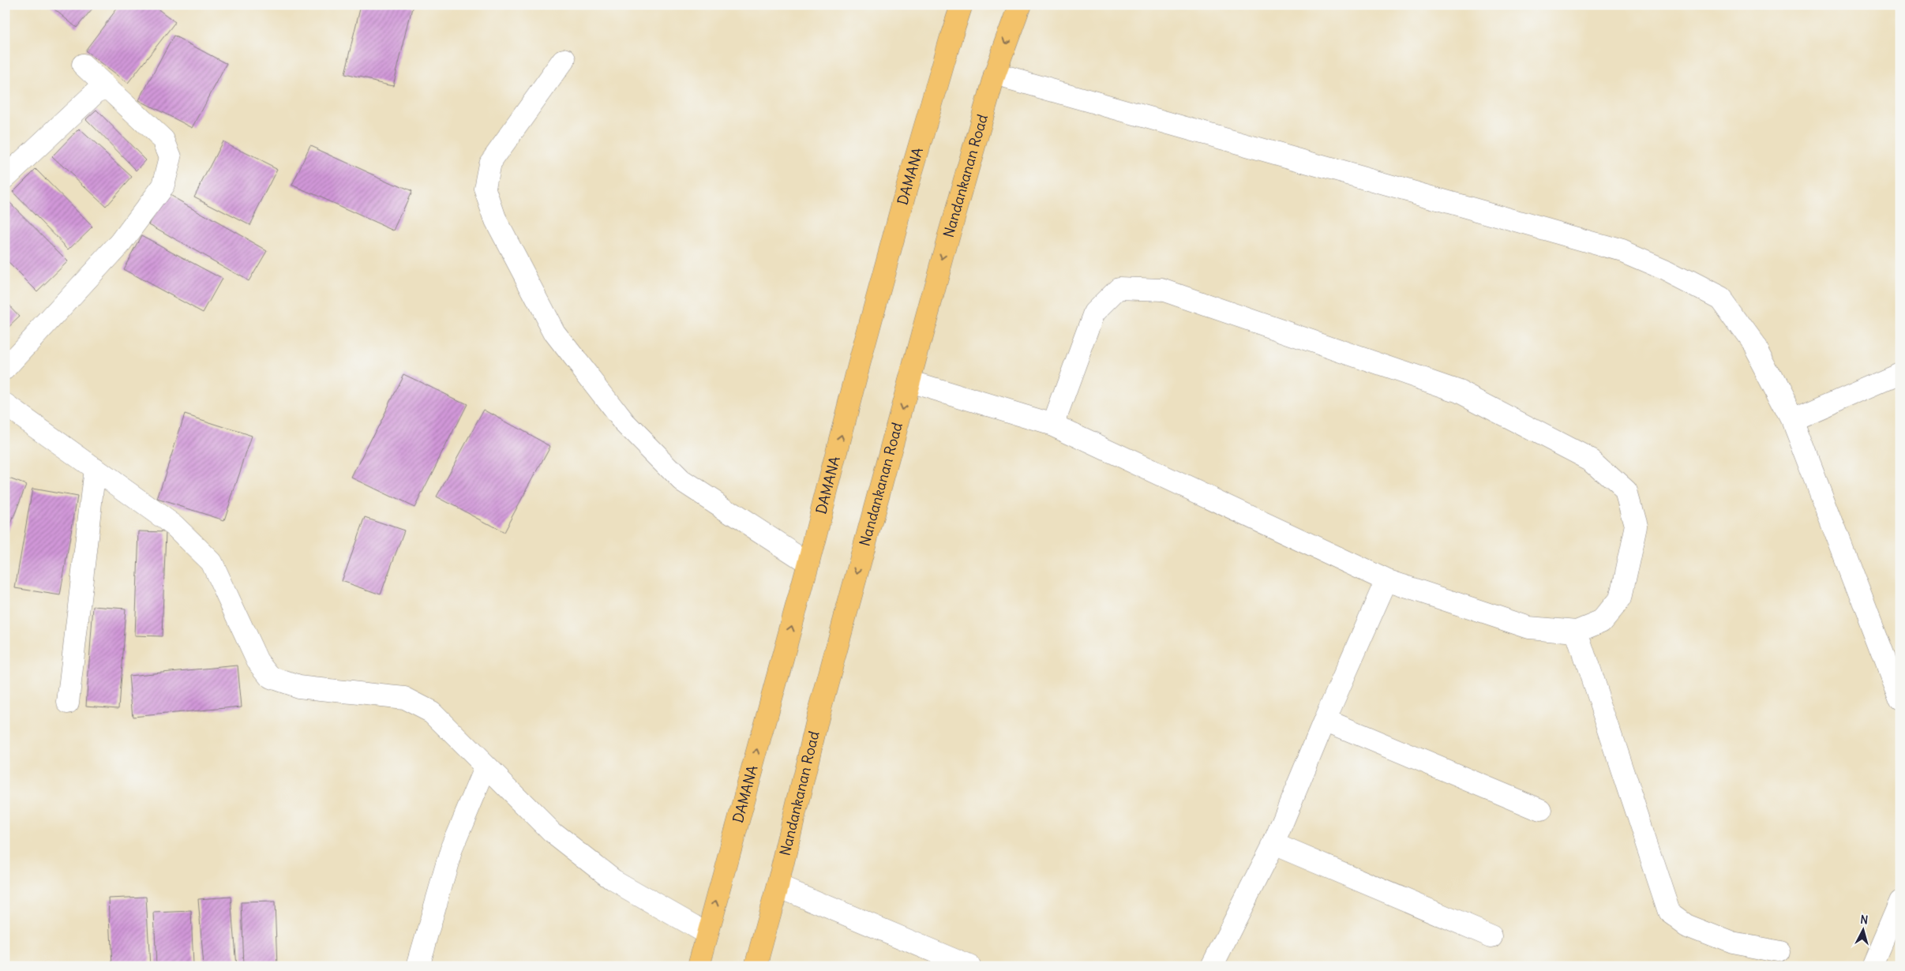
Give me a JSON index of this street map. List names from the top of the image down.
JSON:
{
  "streets": {
    "main road": ["Nandankanan Road", "DAMANA"]
  },
  "one_way": ["Nandankanan Road", "DAMANA"],
  "north": "top"
}
